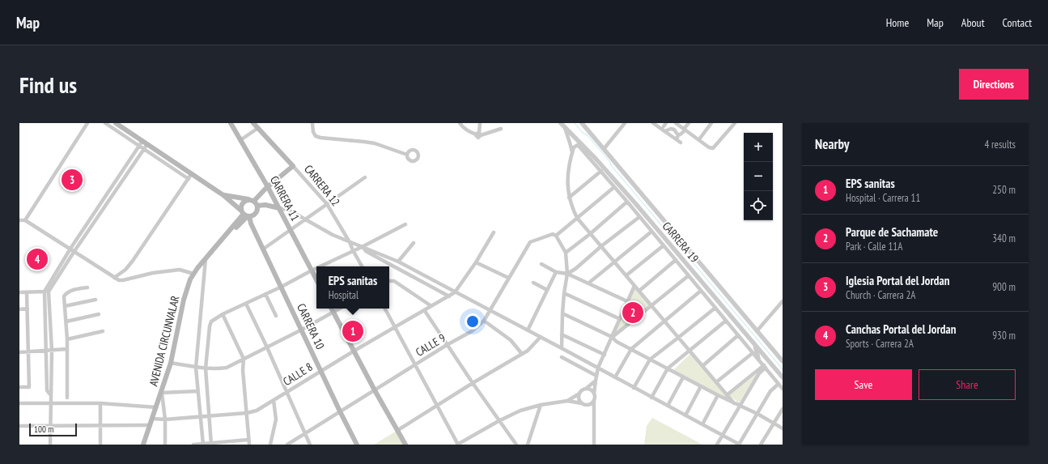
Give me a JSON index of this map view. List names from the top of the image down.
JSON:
{
  "streets": {
    "main road": [
      "CARRERA 12",
      "CARRERA 11",
      "CARRERA 10",
      "AVENIDA CIRCUNVALAR"
    ],
    "street": ["CARRERA 19", "CALLE 9", "CALLE 8"]
  },
  "crossings": [
    ["CARRERA 19", "CALLE 9"],
    ["CARRERA 10", "AVENIDA CIRCUNVALAR"],
    ["CARRERA 10", "CALLE 9"],
    ["CARRERA 10", "CALLE 8"],
    ["AVENIDA CIRCUNVALAR", "CALLE 8"]
  ],
  "scale_bar": "100 m",
  "page": {
    "header": "Map",
    "nav": [
      "Home",
      "Map",
      "About",
      "Contact"
    ],
    "buttons": [
      "Directions",
      ["Save", "Share"]
    ],
    "title": "Find us",
    "heading": ["Nearby", "4 results"],
    "map_buttons": ["+", "−"],
    "list": [
      {
        "mark": "1",
        "name": "EPS sanitas",
        "note": "Hospital · Carrera 11",
        "value": "250 m"
      },
      {
        "mark": "2",
        "name": "Parque de Sachamate",
        "note": "Park · Calle 11A",
        "value": "340 m"
      },
      {
        "mark": "3",
        "name": "Iglesia Portal del Jordan",
        "note": "Church · Carrera 2A",
        "value": "900 m"
      },
      {
        "mark": "4",
        "name": "Canchas Portal del Jordan",
        "note": "Sports · Carrera 2A",
        "value": "930 m"
      }
    ],
    "pins": [
      "3",
      "4",
      "2",
      "1"
    ],
    "popup": ["EPS sanitas", "Hospital"],
    "scale": "100 m"
  }
}
